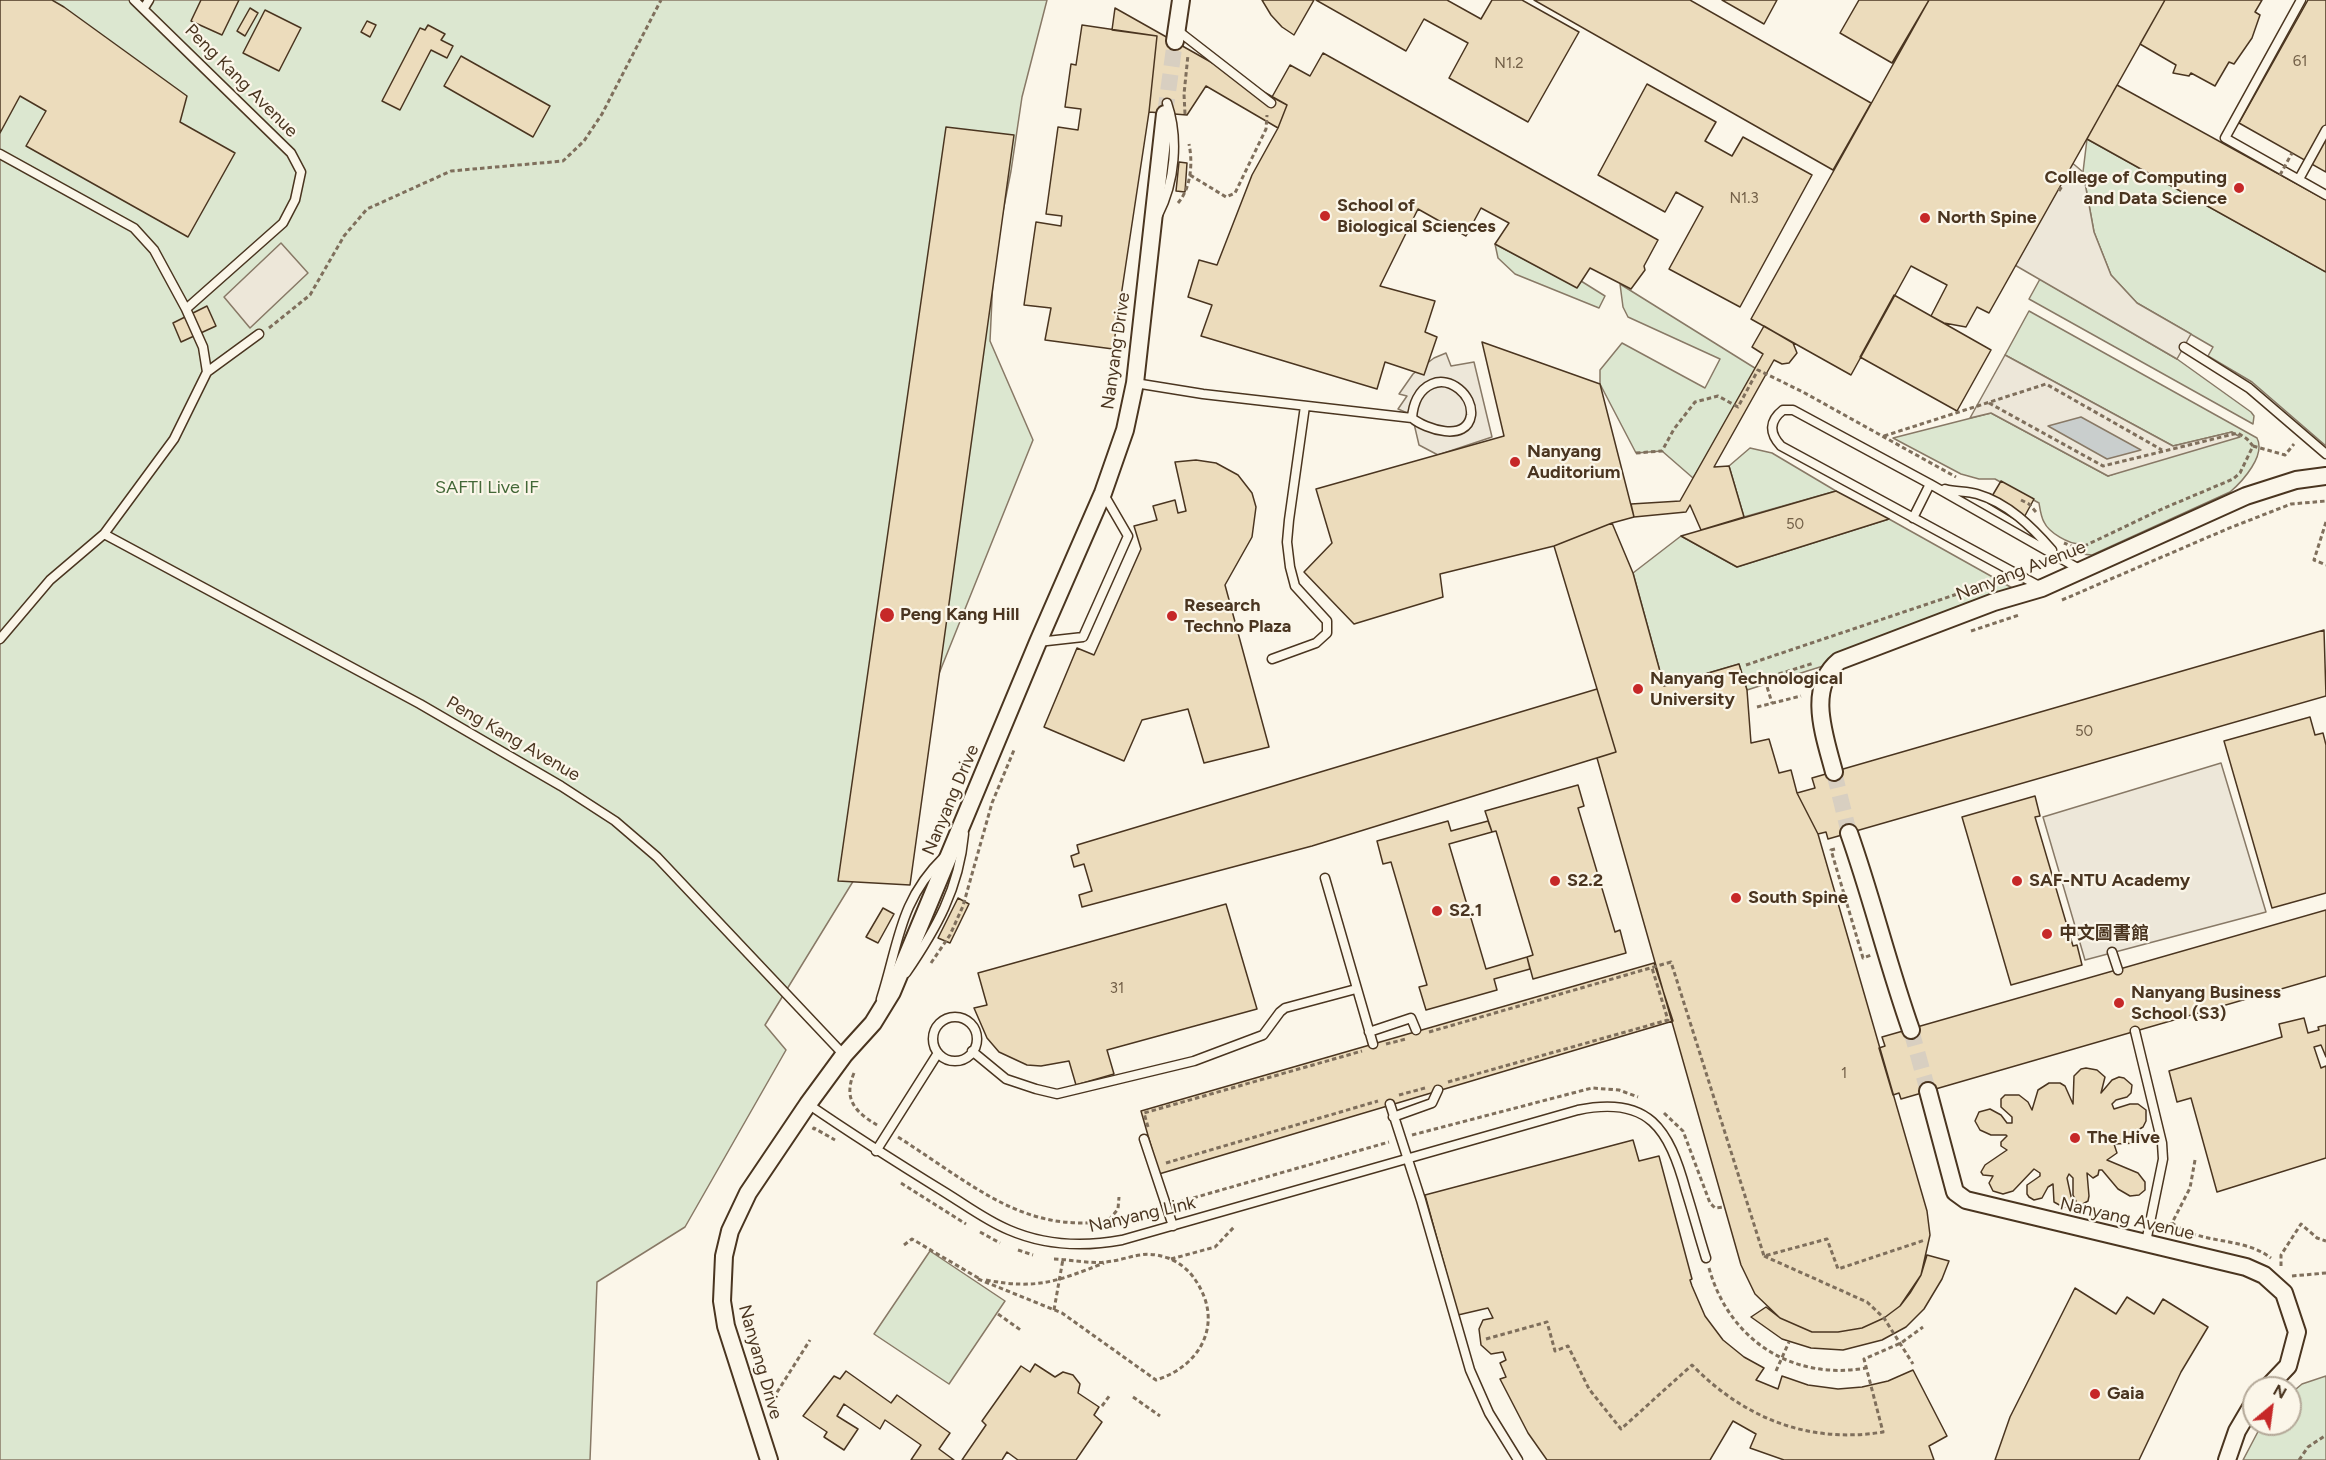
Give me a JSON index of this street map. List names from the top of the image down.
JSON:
{
  "streets": {
    "street": ["Nanyang Drive", "Nanyang Avenue"],
    "lane": ["Peng Kang Avenue", "Nanyang Link"]
  },
  "crossings": [
    ["Peng Kang Avenue", "Nanyang Drive"],
    ["Nanyang Drive", "Nanyang Link"]
  ],
  "parks": ["SAFTI Live IF"],
  "places": [
    "College of Computing and Data Science",
    "School of Biological Sciences",
    "North Spine",
    "Nanyang Auditorium",
    "Peng Kang Hill",
    "Research Techno Plaza",
    "Nanyang Technological University",
    "S2.2",
    "SAF-NTU Academy",
    "South Spine",
    "S2.1",
    "中文圖書館",
    "Nanyang Business School (S3)",
    "The Hive",
    "Gaia"
  ],
  "house_numbers": [
    "61",
    "N1.2",
    "N1.3",
    "50",
    "50",
    "31",
    "1"
  ],
  "north": "top right"
}
